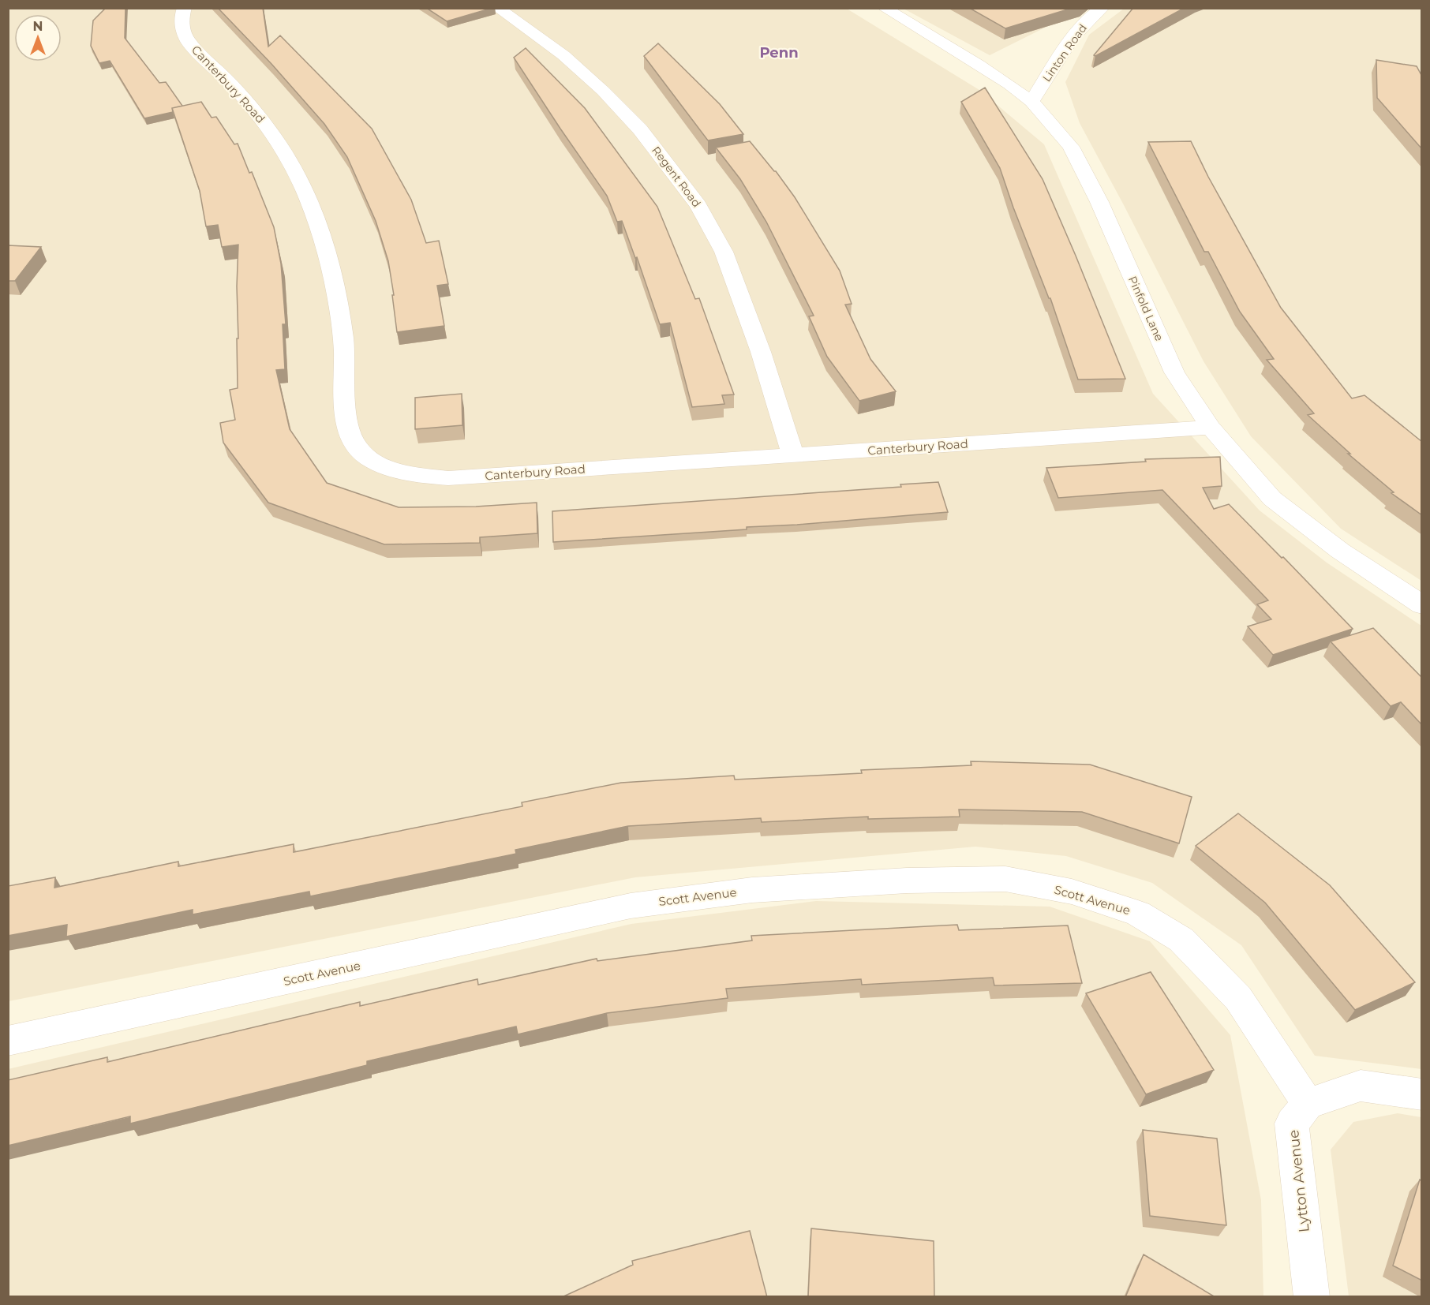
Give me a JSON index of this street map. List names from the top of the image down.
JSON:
{
  "streets": {
    "street": [
      "Linton Road",
      "Canterbury Road",
      "Regent Road",
      "Pinfold Lane",
      "Scott Avenue",
      "Lytton Avenue"
    ]
  },
  "crossings": [
    ["Linton Road", "Pinfold Lane"],
    ["Canterbury Road", "Regent Road"],
    ["Canterbury Road", "Pinfold Lane"],
    ["Scott Avenue", "Lytton Avenue"]
  ],
  "districts": ["Penn"],
  "north": "top"
}
